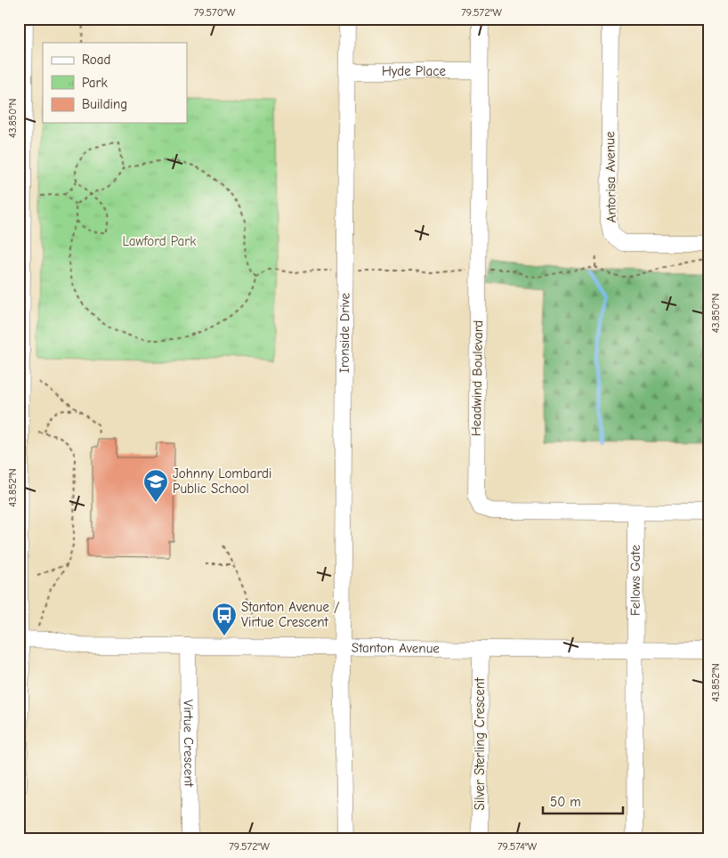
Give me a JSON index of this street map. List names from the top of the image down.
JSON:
{
  "streets": {
    "street": [
      "Hyde Place",
      "Antorisa Avenue",
      "Ironside Drive",
      "Headwind Boulevard",
      "Fellows Gate",
      "Stanton Avenue",
      "Virtue Crescent",
      "Silver Sterling Crescent"
    ]
  },
  "crossings": [
    ["Hyde Place", "Ironside Drive"],
    ["Hyde Place", "Headwind Boulevard"],
    ["Ironside Drive", "Stanton Avenue"],
    ["Headwind Boulevard", "Fellows Gate"],
    ["Fellows Gate", "Stanton Avenue"],
    ["Stanton Avenue", "Virtue Crescent"],
    ["Stanton Avenue", "Silver Sterling Crescent"]
  ],
  "parks": ["Lawford Park"],
  "places": {
    "school or university": ["Johnny Lombardi Public School"],
    "bus stop": ["Stanton Avenue / Virtue Crescent"]
  },
  "legend": ["Road", "Park", "Building"],
  "scale_bar": "50 m",
  "coordinates": [
    "79.570°W",
    "79.572°W",
    "43.850°N",
    "43.852°N",
    "79.574°W"
  ]
}
